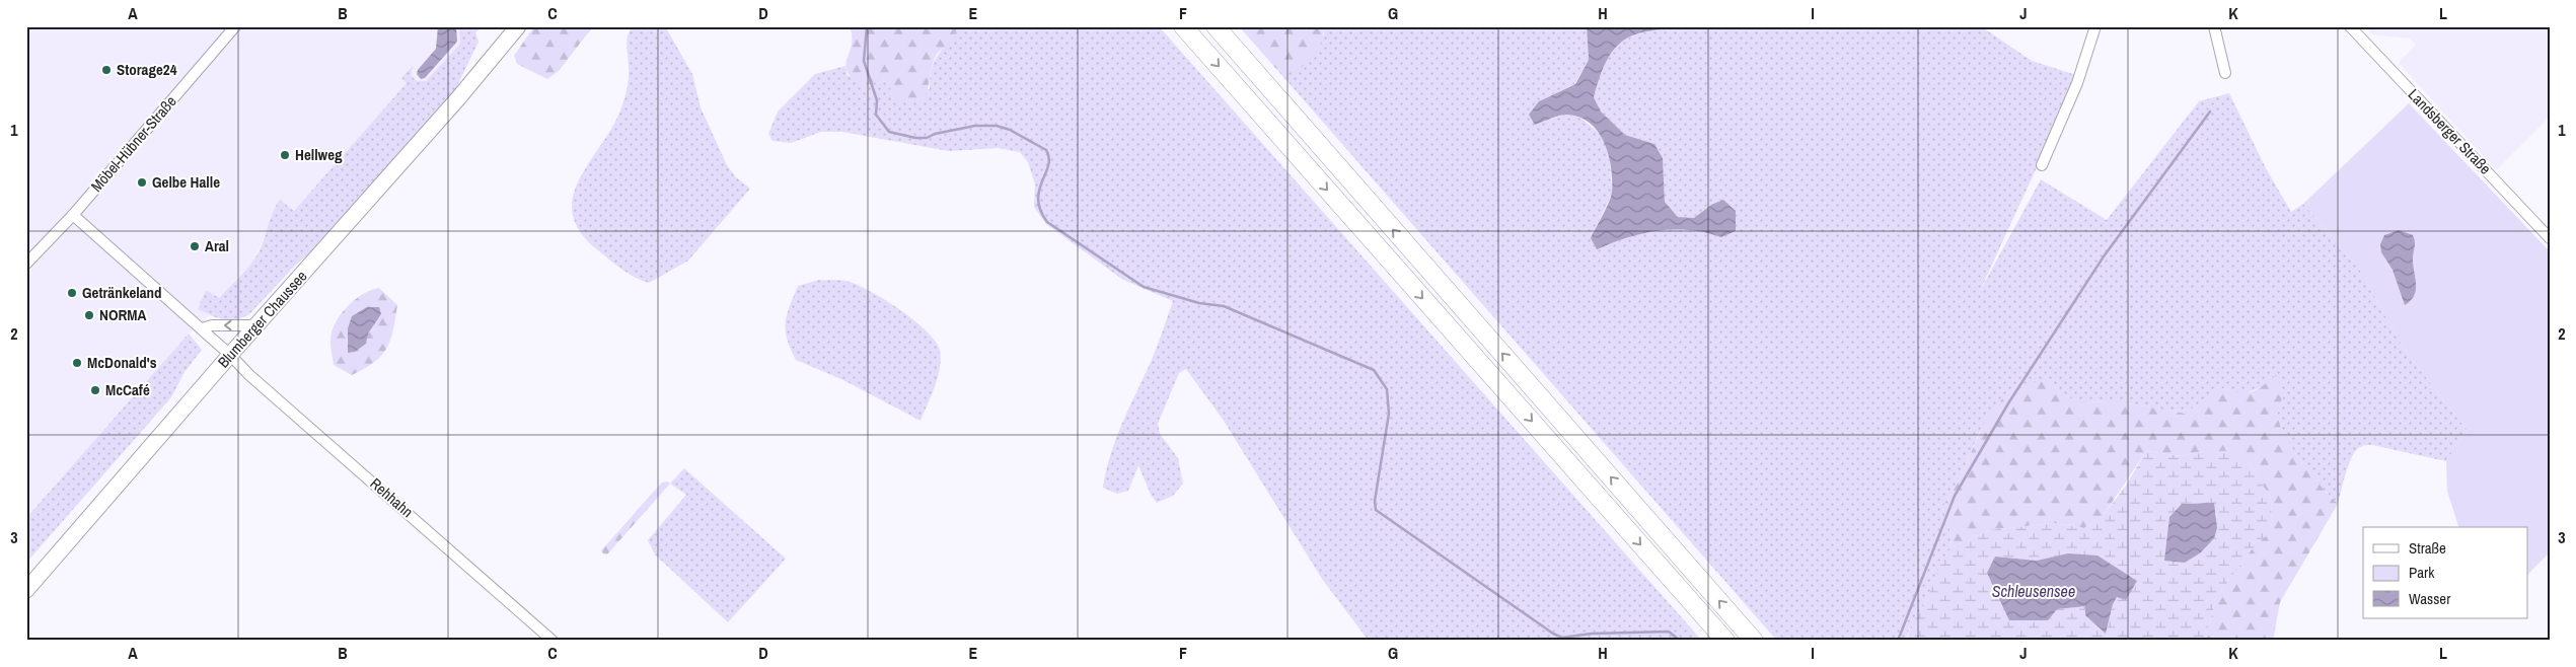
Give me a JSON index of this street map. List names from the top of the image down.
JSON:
{
  "streets": {
    "main road": ["Blumberger Chaussee"],
    "street": ["Landsberger Straße", "Möbel-Hübner-Straße", "Rehhahn"]
  },
  "crossings": [
    ["Möbel-Hübner-Straße", "Rehhahn"],
    ["Blumberger Chaussee", "Rehhahn"]
  ],
  "water": ["Schleusensee"],
  "places": [
    "Storage24",
    "Hellweg",
    "Gelbe Halle",
    "Aral",
    "Getränkeland",
    "NORMA",
    "McDonald's",
    "McCafé"
  ],
  "legend": ["Straße", "Park", "Wasser"],
  "grid": {
    "columns": [
      "A",
      "B",
      "C",
      "D",
      "E",
      "F",
      "G",
      "H",
      "I",
      "J",
      "K",
      "L"
    ],
    "rows": ["1", "2", "3"]
  }
}
